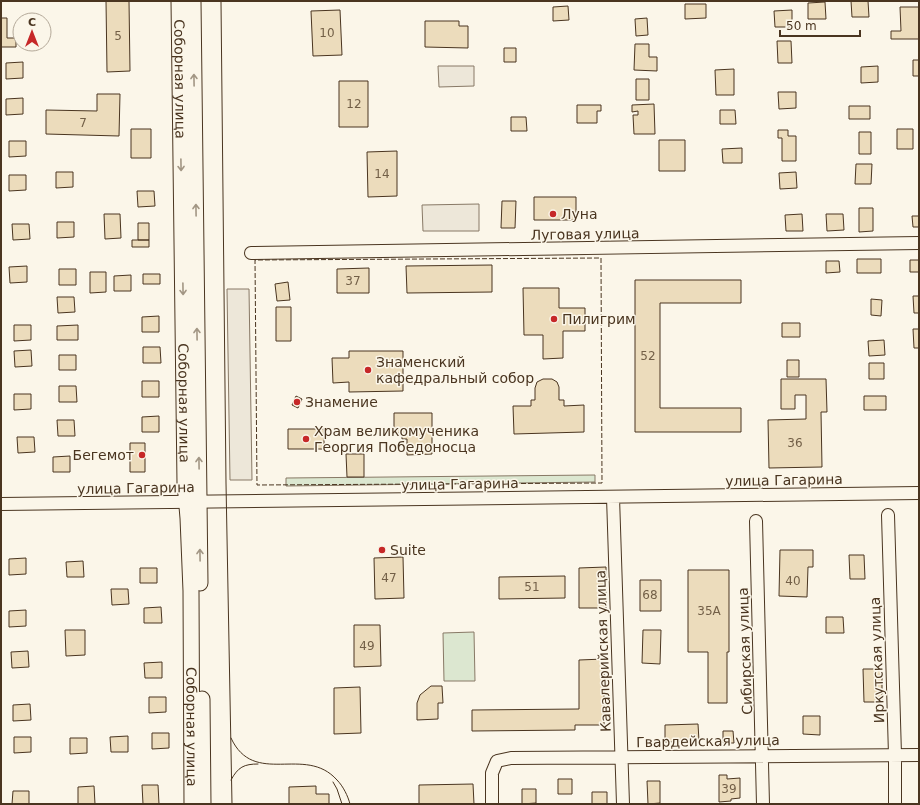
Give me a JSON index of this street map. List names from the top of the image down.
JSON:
{
  "streets": {
    "main road": ["Соборная улица"],
    "street": [
      "Луговая улица",
      "улица Гагарина",
      "Кавалерийская улица",
      "Сибирская улица",
      "Иркутская улица",
      "Гвардейская улица"
    ]
  },
  "crossings": [
    ["Соборная улица", "улица Гагарина"],
    ["улица Гагарина", "Кавалерийская улица"],
    ["Кавалерийская улица", "Гвардейская улица"],
    ["Сибирская улица", "Гвардейская улица"],
    ["Иркутская улица", "Гвардейская улица"]
  ],
  "places": [
    "Луна",
    "Пилигрим",
    "Знаменский кафедральный собор",
    "Знамение",
    "Храм великомученика Георгия Победоносца",
    "Бегемот",
    "Suite"
  ],
  "house_numbers": [
    "10",
    "5",
    "12",
    "7",
    "14",
    "37",
    "52",
    "36",
    "47",
    "40",
    "51",
    "68",
    "35А",
    "49",
    "39"
  ],
  "scale_bar": "50 m",
  "north": "top"
}
